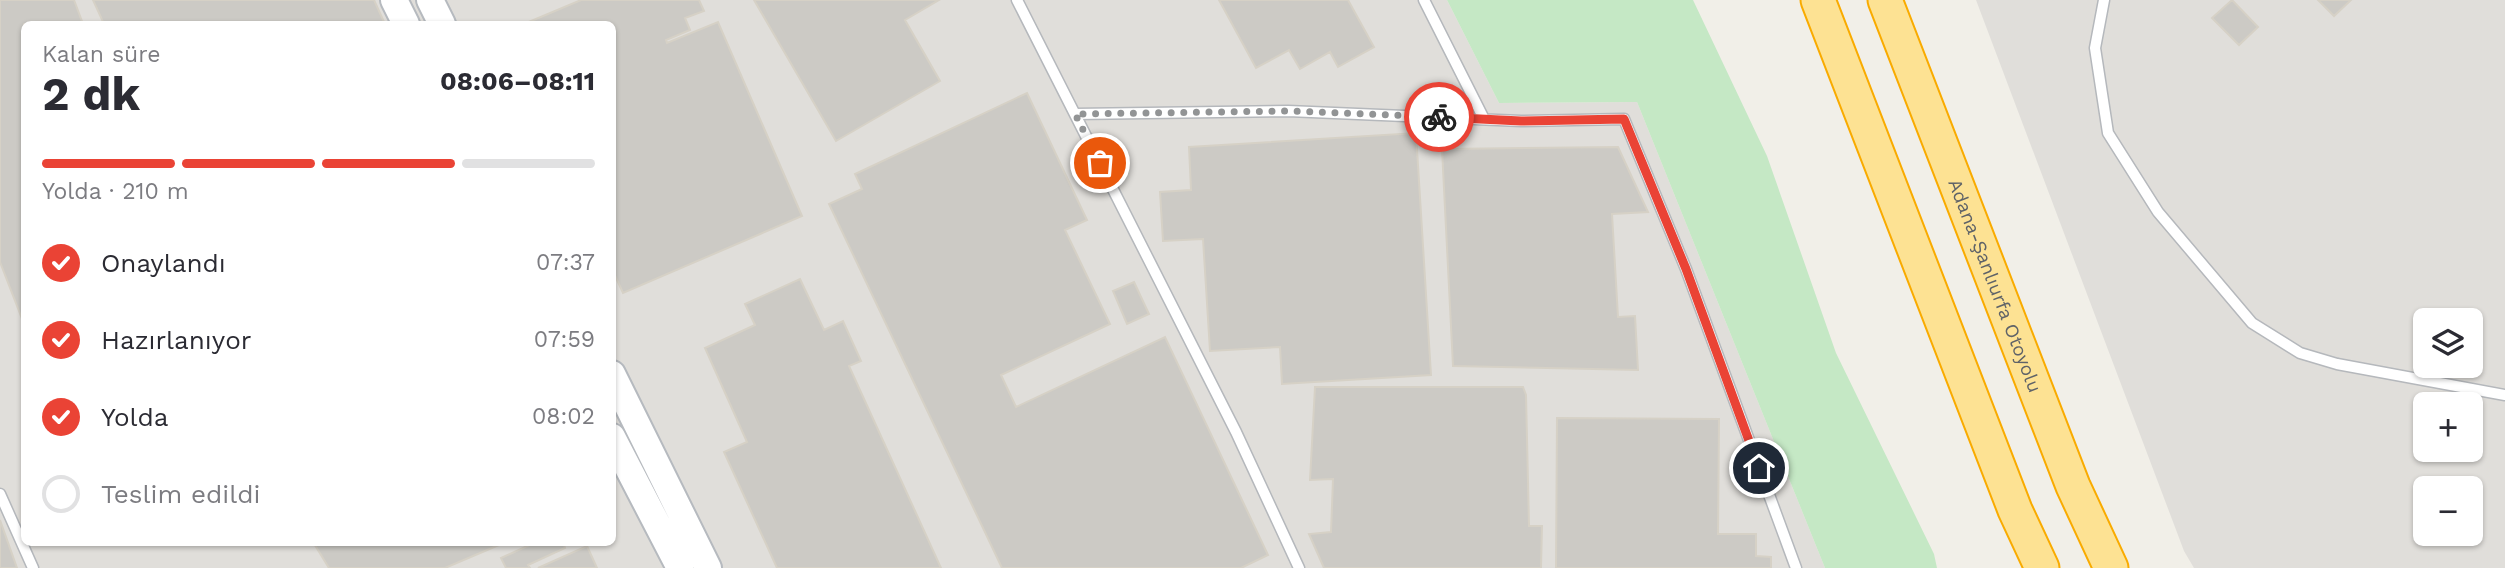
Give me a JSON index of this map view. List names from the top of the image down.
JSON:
{
  "streets": {
    "highway": ["Adana-Şanlıurfa Otoyolu"]
  },
  "page": {
    "heading": ["2 dk", "Kalan süre", "08:06–08:11"],
    "bar": "Yolda · 210 m",
    "list": [
      ["Onaylandı", "07:37"],
      ["Hazırlanıyor", "07:59"],
      ["Yolda", "08:02"],
      "Teslim edildi"
    ],
    "map_buttons": ["+", "−"]
  }
}
